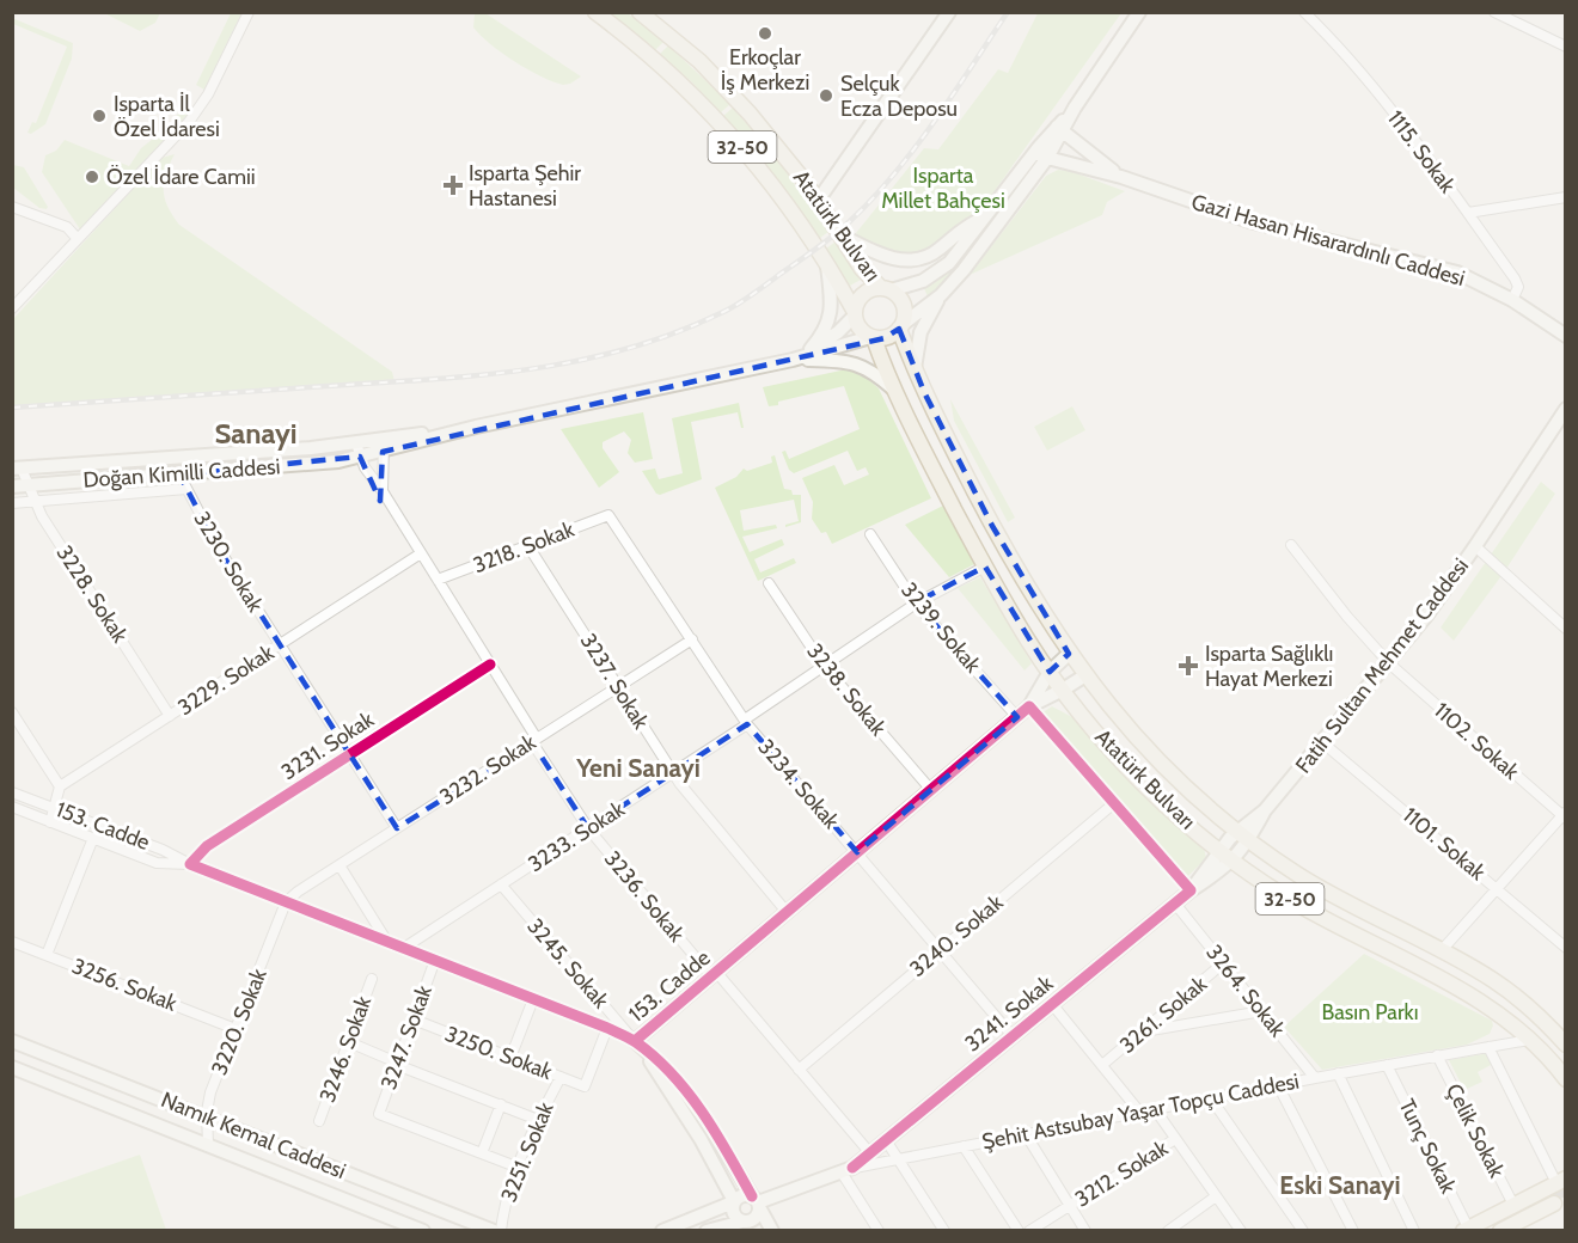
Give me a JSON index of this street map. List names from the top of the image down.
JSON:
{
  "streets": {
    "main road": ["32-50", "Atatürk Bulvarı"],
    "street": [
      "1115. Sokak",
      "Gazi Hasan Hisarardınlı Caddesi",
      "Doğan Kimilli Caddesi",
      "3218. Sokak",
      "3230. Sokak",
      "3228. Sokak",
      "3239. Sokak",
      "Fatih Sultan Mehmet Caddesi",
      "3229. Sokak",
      "3237. Sokak",
      "3238. Sokak",
      "1102. Sokak",
      "3231. Sokak",
      "3232. Sokak",
      "3234. Sokak",
      "153. Cadde",
      "3233. Sokak",
      "1101. Sokak",
      "3236. Sokak",
      "3240. Sokak",
      "3245. Sokak",
      "3256. Sokak",
      "3264. Sokak",
      "3241. Sokak",
      "3261. Sokak",
      "3220. Sokak",
      "3247. Sokak",
      "3246. Sokak",
      "3250. Sokak",
      "Şehit Astsubay Yaşar Topçu Caddesi",
      "Çelik Sokak",
      "Namık Kemal Caddesi",
      "Tunç Sokak",
      "3251. Sokak",
      "3212. Sokak"
    ]
  },
  "crossings": [
    ["1115. Sokak", "Gazi Hasan Hisarardınlı Caddesi"],
    ["Atatürk Bulvarı", "Doğan Kimilli Caddesi"],
    ["Atatürk Bulvarı", "Fatih Sultan Mehmet Caddesi"],
    ["Atatürk Bulvarı", "3233. Sokak"],
    ["Atatürk Bulvarı", "3241. Sokak"],
    ["Atatürk Bulvarı", "Şehit Astsubay Yaşar Topçu Caddesi"],
    ["Doğan Kimilli Caddesi", "3230. Sokak"],
    ["Doğan Kimilli Caddesi", "3228. Sokak"],
    ["Doğan Kimilli Caddesi", "3236. Sokak"],
    ["3218. Sokak", "3237. Sokak"],
    ["3218. Sokak", "3234. Sokak"],
    ["3218. Sokak", "3236. Sokak"],
    ["3230. Sokak", "3229. Sokak"],
    ["3230. Sokak", "3231. Sokak"],
    ["3230. Sokak", "3232. Sokak"],
    ["3228. Sokak", "3229. Sokak"],
    ["3239. Sokak", "153. Cadde"],
    ["3239. Sokak", "3233. Sokak"],
    ["Fatih Sultan Mehmet Caddesi", "1102. Sokak"],
    ["Fatih Sultan Mehmet Caddesi", "1101. Sokak"],
    ["Fatih Sultan Mehmet Caddesi", "3241. Sokak"],
    ["3229. Sokak", "3236. Sokak"],
    ["3237. Sokak", "3232. Sokak"],
    ["3237. Sokak", "153. Cadde"],
    ["3237. Sokak", "3233. Sokak"],
    ["3238. Sokak", "153. Cadde"],
    ["3238. Sokak", "3233. Sokak"],
    ["3231. Sokak", "153. Cadde"],
    ["3231. Sokak", "3236. Sokak"],
    ["3232. Sokak", "3234. Sokak"],
    ["3232. Sokak", "153. Cadde"],
    ["3232. Sokak", "3236. Sokak"],
    ["3232. Sokak", "3220. Sokak"],
    ["3234. Sokak", "153. Cadde"],
    ["3234. Sokak", "3233. Sokak"],
    ["3234. Sokak", "3240. Sokak"],
    ["3234. Sokak", "3241. Sokak"],
    ["153. Cadde", "3233. Sokak"],
    ["153. Cadde", "3236. Sokak"],
    ["153. Cadde", "3245. Sokak"],
    ["153. Cadde", "3220. Sokak"],
    ["153. Cadde", "3247. Sokak"],
    ["153. Cadde", "3250. Sokak"],
    ["3233. Sokak", "3236. Sokak"],
    ["3233. Sokak", "3245. Sokak"],
    ["3236. Sokak", "3240. Sokak"],
    ["3236. Sokak", "3241. Sokak"],
    ["3256. Sokak", "3220. Sokak"],
    ["3264. Sokak", "3241. Sokak"],
    ["3264. Sokak", "3261. Sokak"],
    ["3264. Sokak", "Şehit Astsubay Yaşar Topçu Caddesi"],
    ["3241. Sokak", "Şehit Astsubay Yaşar Topçu Caddesi"],
    ["3220. Sokak", "Namık Kemal Caddesi"],
    ["3247. Sokak", "3250. Sokak"],
    ["3250. Sokak", "3251. Sokak"],
    ["Şehit Astsubay Yaşar Topçu Caddesi", "Çelik Sokak"],
    ["Şehit Astsubay Yaşar Topçu Caddesi", "Tunç Sokak"]
  ],
  "districts": ["Sanayi", "Yeni Sanayi", "Eski Sanayi"],
  "parks": ["Isparta Millet Bahçesi", "Basın Parkı"],
  "places": {
    "other": [
      "Erkoçlar İş Merkezi",
      "Selçuk Ecza Deposu",
      "Isparta İl Özel İdaresi",
      "Özel İdare Camii"
    ],
    "health": ["Isparta Şehir Hastanesi", "Isparta Sağlıklı Hayat Merkezi"]
  }
}
